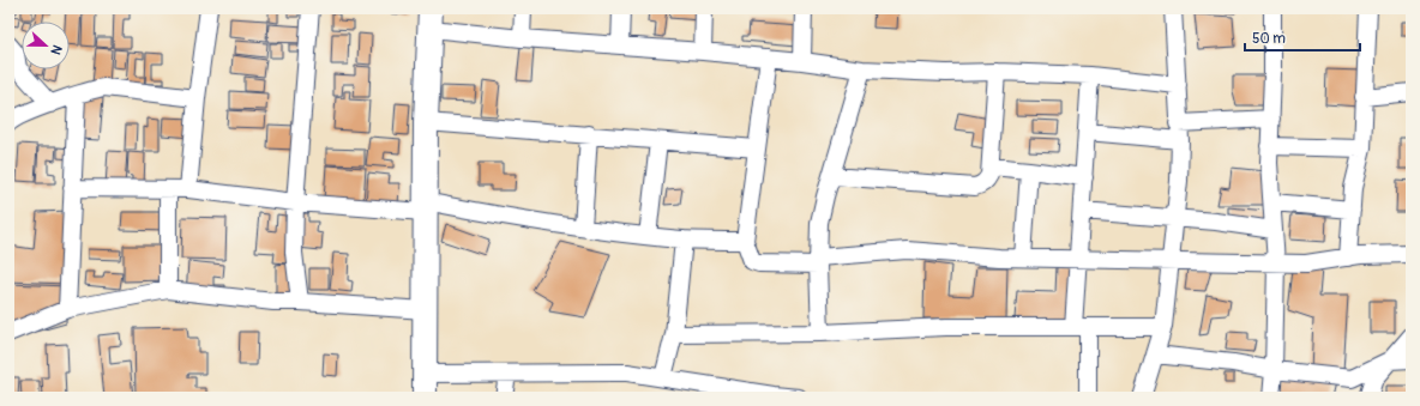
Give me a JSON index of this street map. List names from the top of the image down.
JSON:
{
  "scale_bar": "50 m",
  "north": "right"
}
